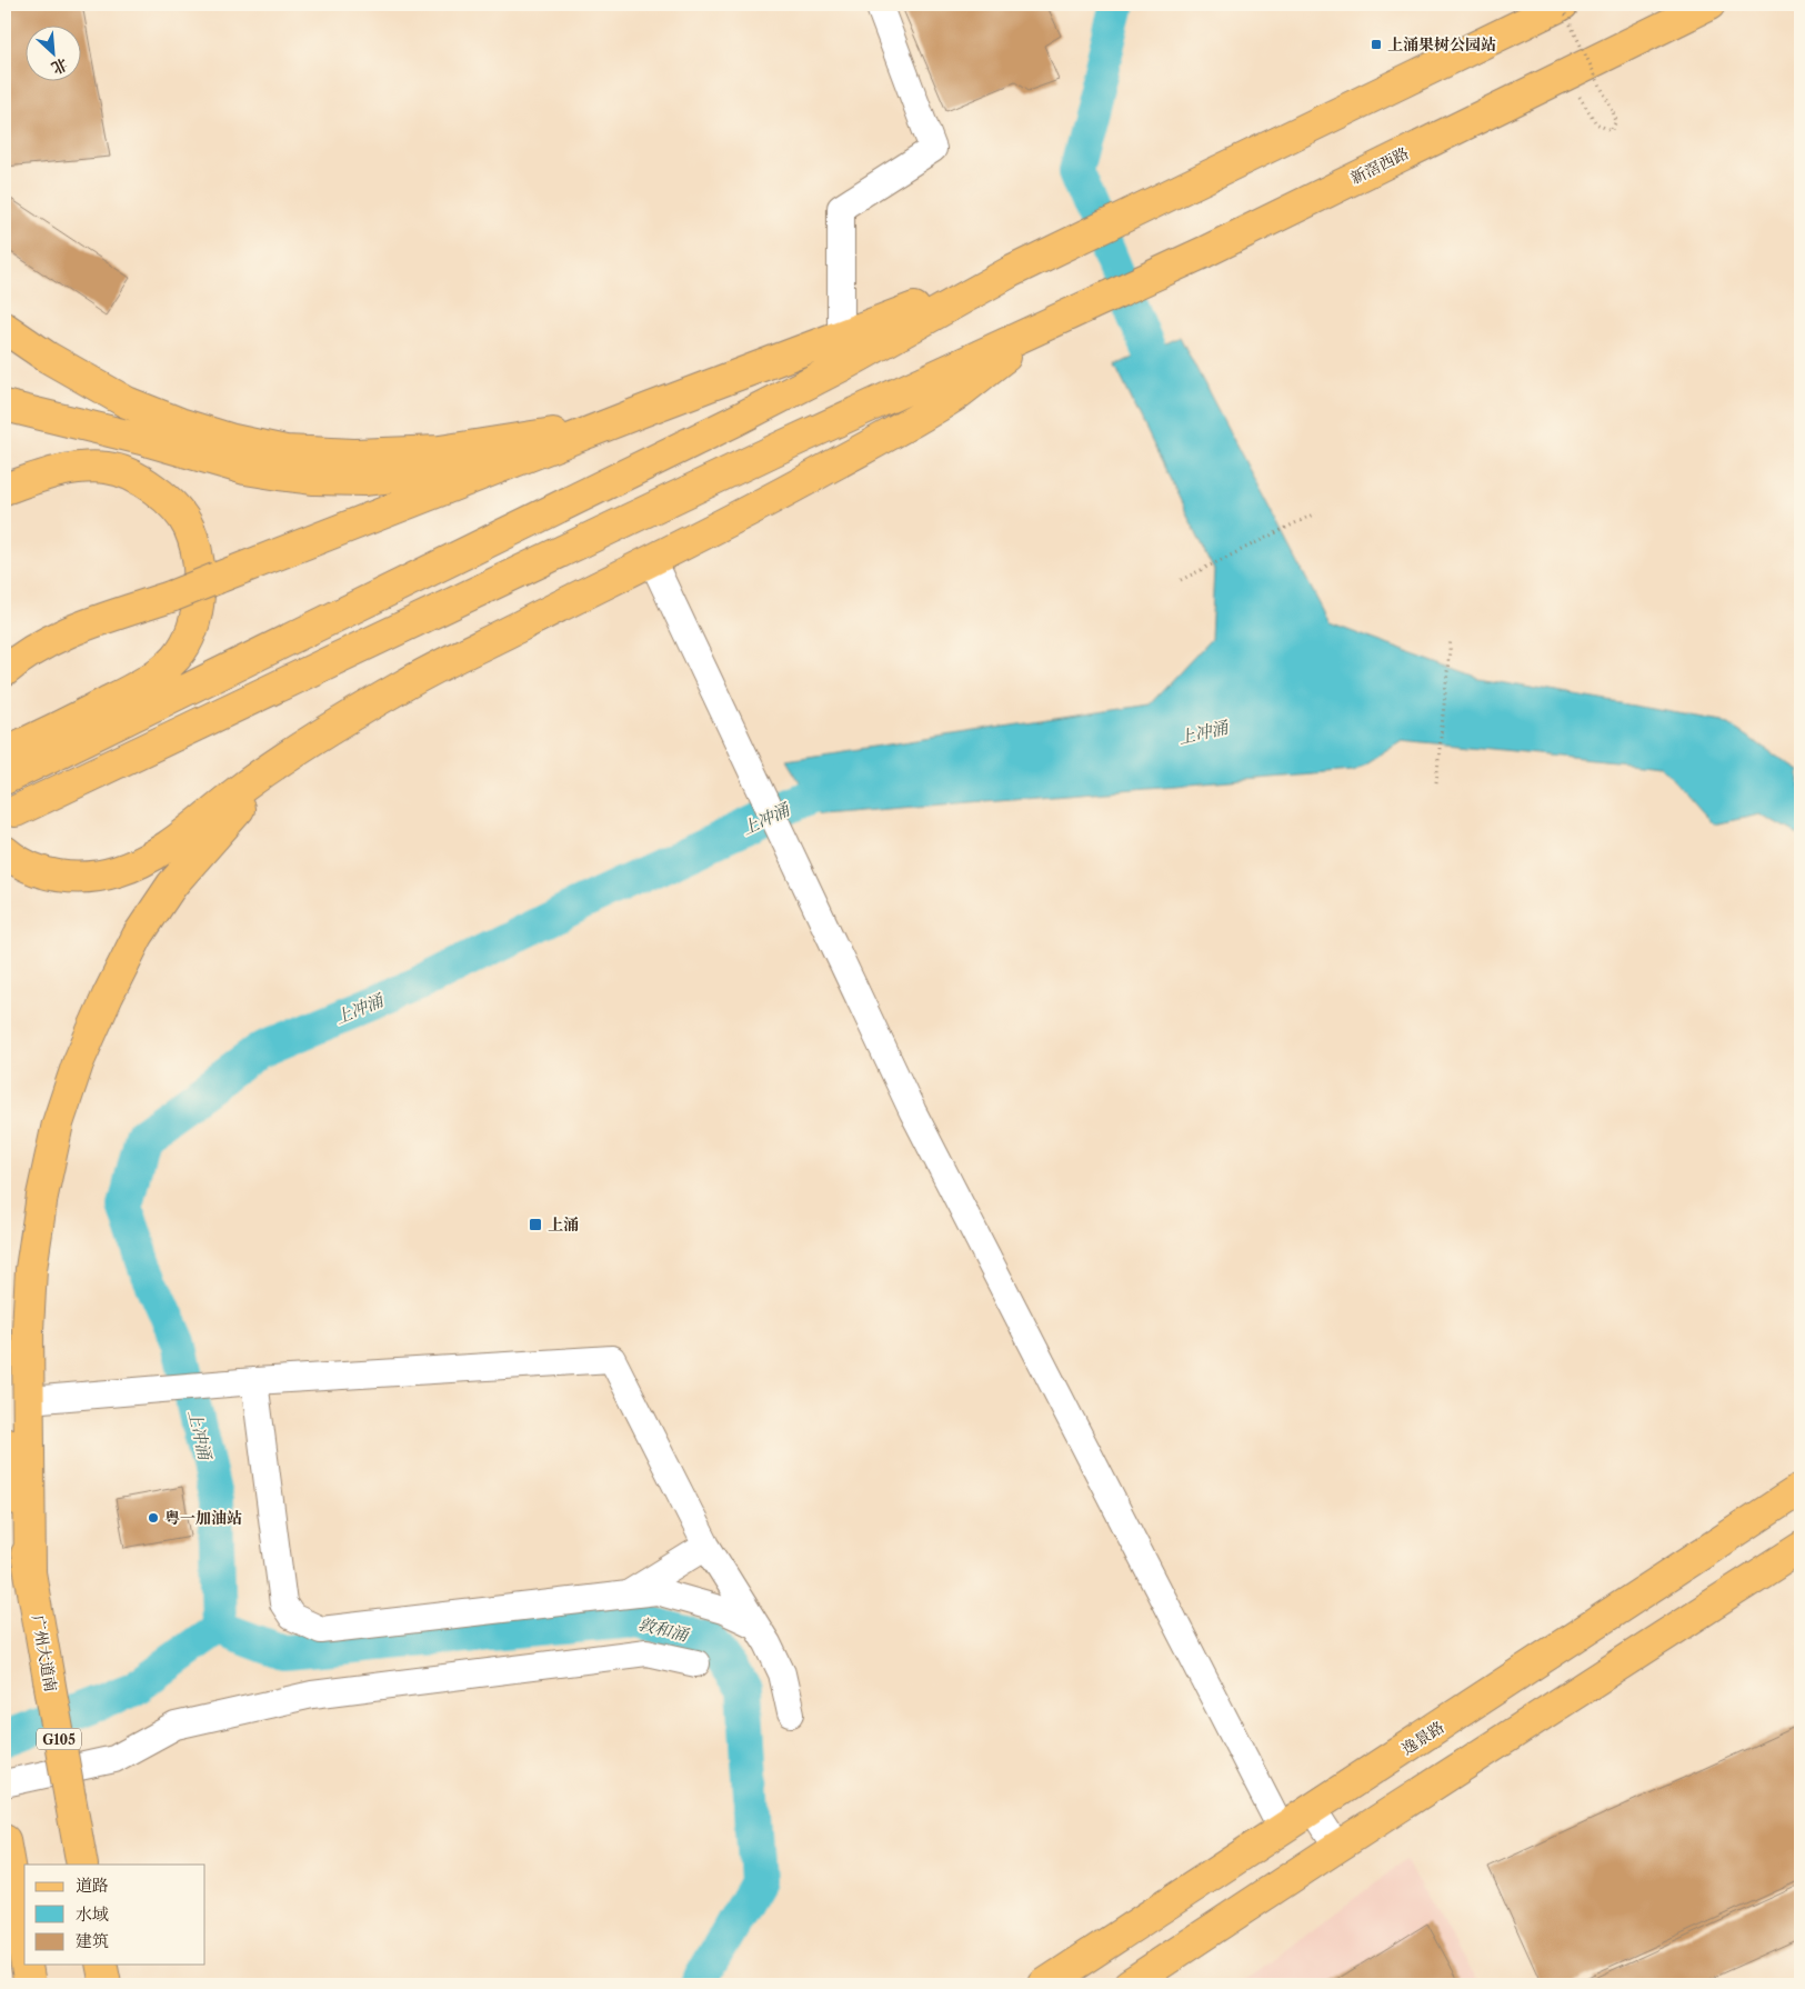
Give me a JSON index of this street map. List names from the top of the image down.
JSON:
{
  "streets": {
    "main road": [
      "新滘西路",
      "广州大道南",
      "逸景路",
      "G105"
    ]
  },
  "water": ["上冲涌", "敦和涌"],
  "places": {
    "transit": ["上涌果树公园站", "上涌"],
    "other": ["粤一加油站"]
  },
  "legend": ["道路", "水域", "建筑"],
  "north": "bottom right"
}
